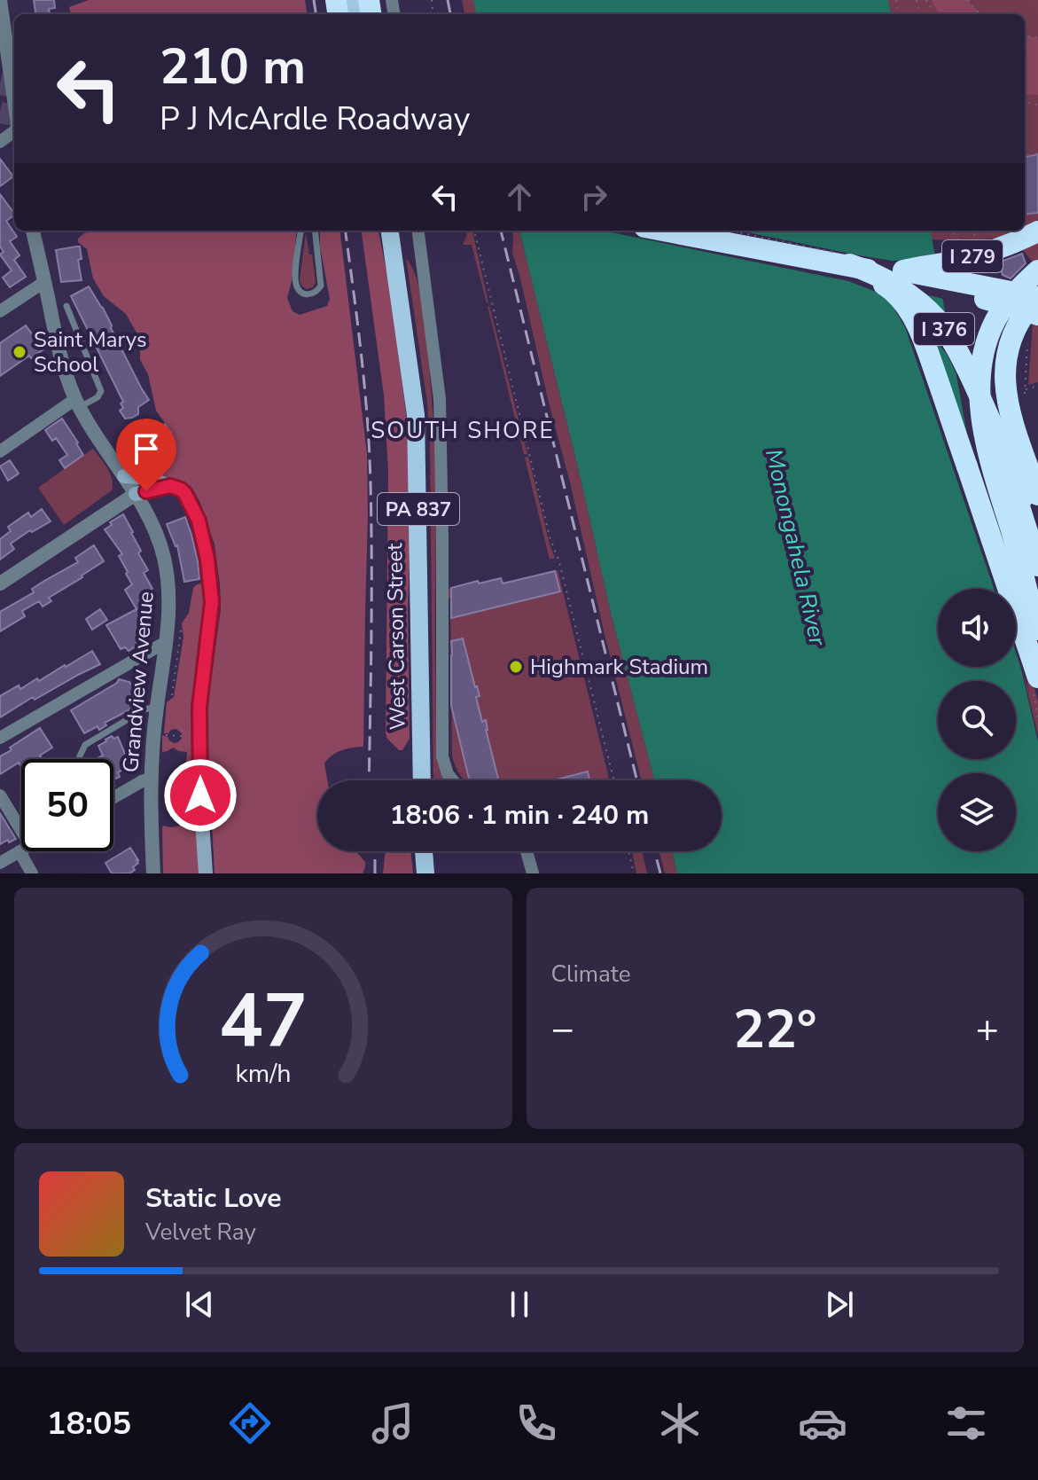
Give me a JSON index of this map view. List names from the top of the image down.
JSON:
{
  "streets": {
    "highway": ["I 279", "I 376"],
    "main road": ["PA 837", "West Carson Street"],
    "street": ["Grandview Avenue"]
  },
  "crossings": [
    ["I 279", "I 376"]
  ],
  "districts": ["SOUTH SHORE"],
  "water": ["Monongahela River"],
  "places": ["Saint Marys School", "Highmark Stadium"],
  "page": {
    "turn": ["210 m", "P J McArdle Roadway"],
    "limit": "50",
    "trip": "18:06 · 1 min · 240 m",
    "tile": "Climate",
    "heat": ["−", "22°", "+"],
    "song": ["Static Love", "Velvet Ray"],
    "tabs": "18:05",
    "gauge": ["47", "km/h"]
  }
}
